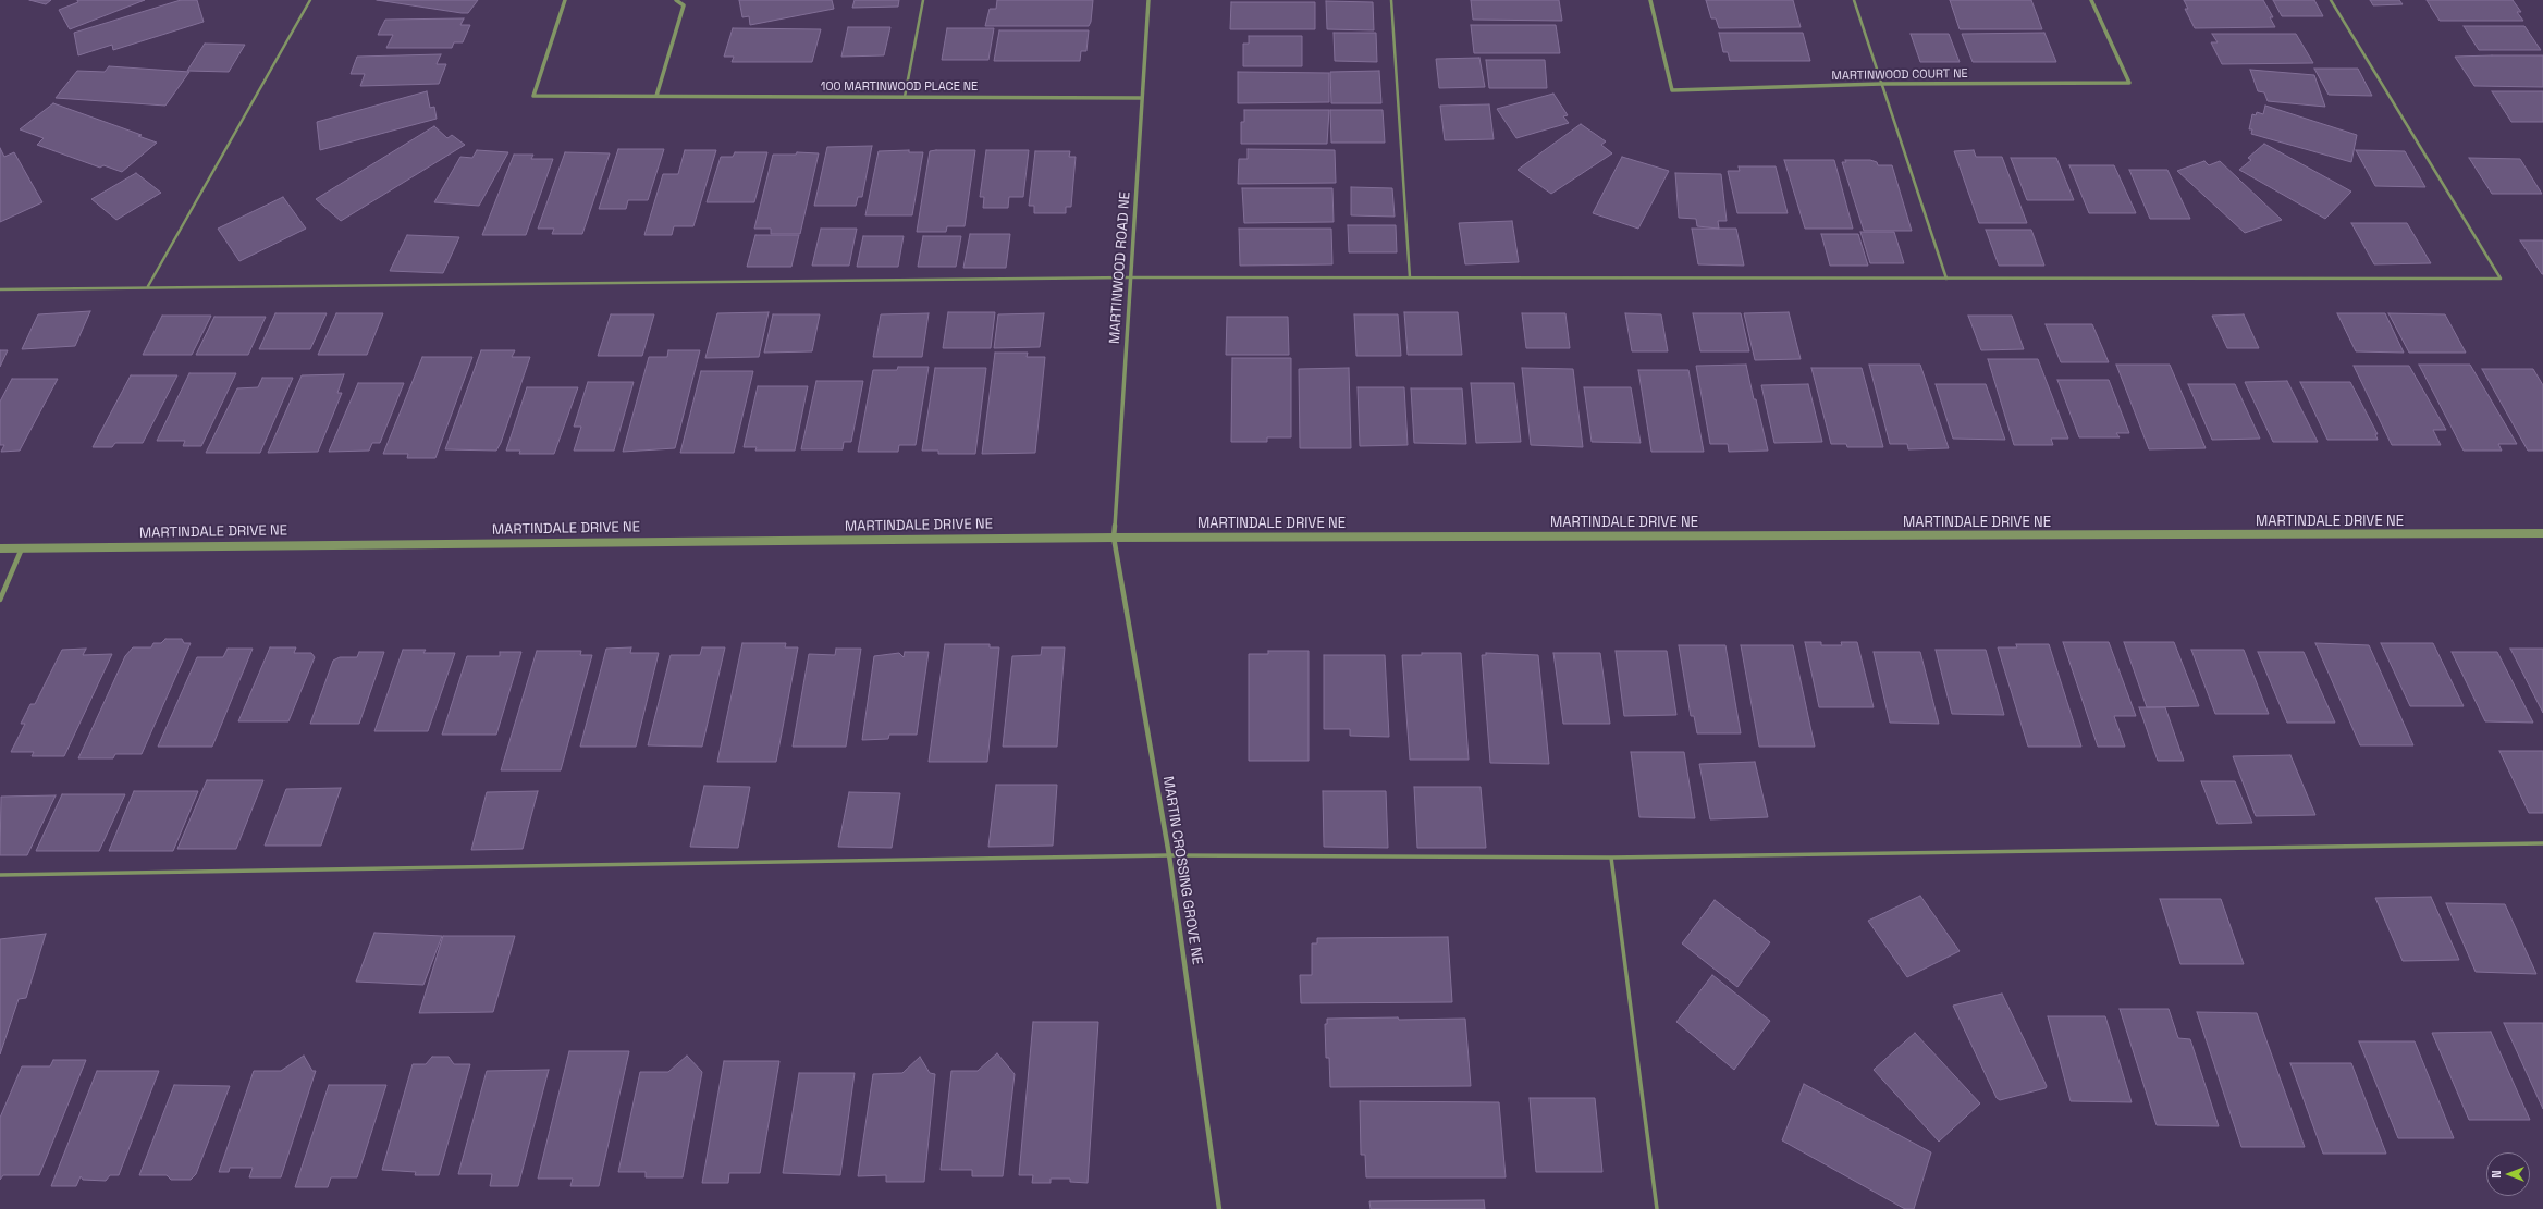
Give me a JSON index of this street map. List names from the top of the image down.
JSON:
{
  "streets": {
    "street": [
      "MARTINWOOD COURT NE",
      "100 MARTINWOOD PLACE NE",
      "MARTINWOOD ROAD NE",
      "MARTINDALE DRIVE NE",
      "MARTIN CROSSING GROVE NE"
    ]
  },
  "crossings": [
    ["100 MARTINWOOD PLACE NE", "MARTINWOOD ROAD NE"],
    ["MARTINWOOD ROAD NE", "MARTINDALE DRIVE NE"],
    ["MARTINWOOD ROAD NE", "MARTIN CROSSING GROVE NE"],
    ["MARTINDALE DRIVE NE", "MARTIN CROSSING GROVE NE"]
  ],
  "north": "left"
}
